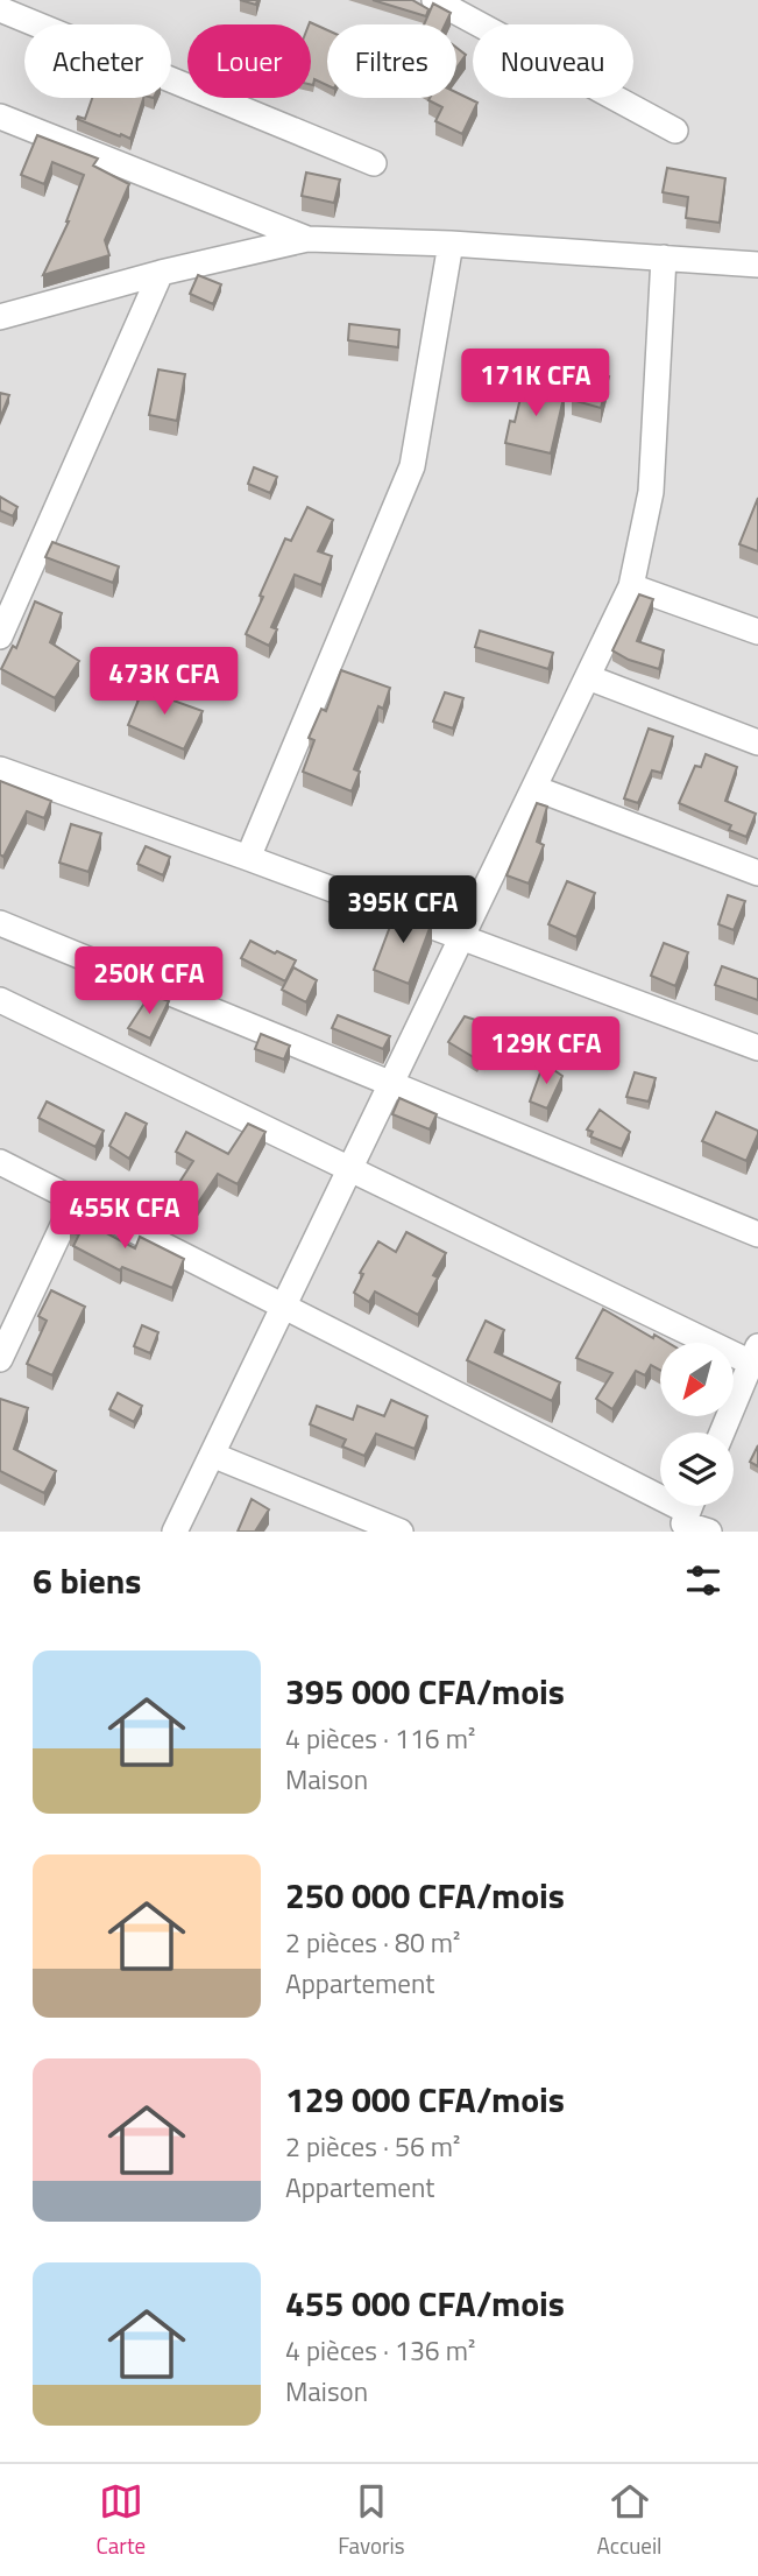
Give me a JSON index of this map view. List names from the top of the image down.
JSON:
{
  "north": "bottom left",
  "page": {
    "chip": [
      "Acheter",
      "Louer",
      "Filtres",
      "Nouveau"
    ],
    "price": [
      "171K CFA",
      "473K CFA",
      "395K CFA",
      "250K CFA",
      "129K CFA",
      "455K CFA"
    ],
    "heading": "6 biens",
    "list": [
      {
        "name": "395 000 CFA/mois",
        "note": "4 pièces · 116 m² · Maison"
      },
      {
        "name": "250 000 CFA/mois",
        "note": "2 pièces · 80 m² · Appartement"
      },
      {
        "name": "129 000 CFA/mois",
        "note": "2 pièces · 56 m² · Appartement"
      },
      {
        "name": "455 000 CFA/mois",
        "note": "4 pièces · 136 m² · Maison"
      }
    ],
    "tabs": ["Carte", "Favoris", "Accueil"]
  }
}
